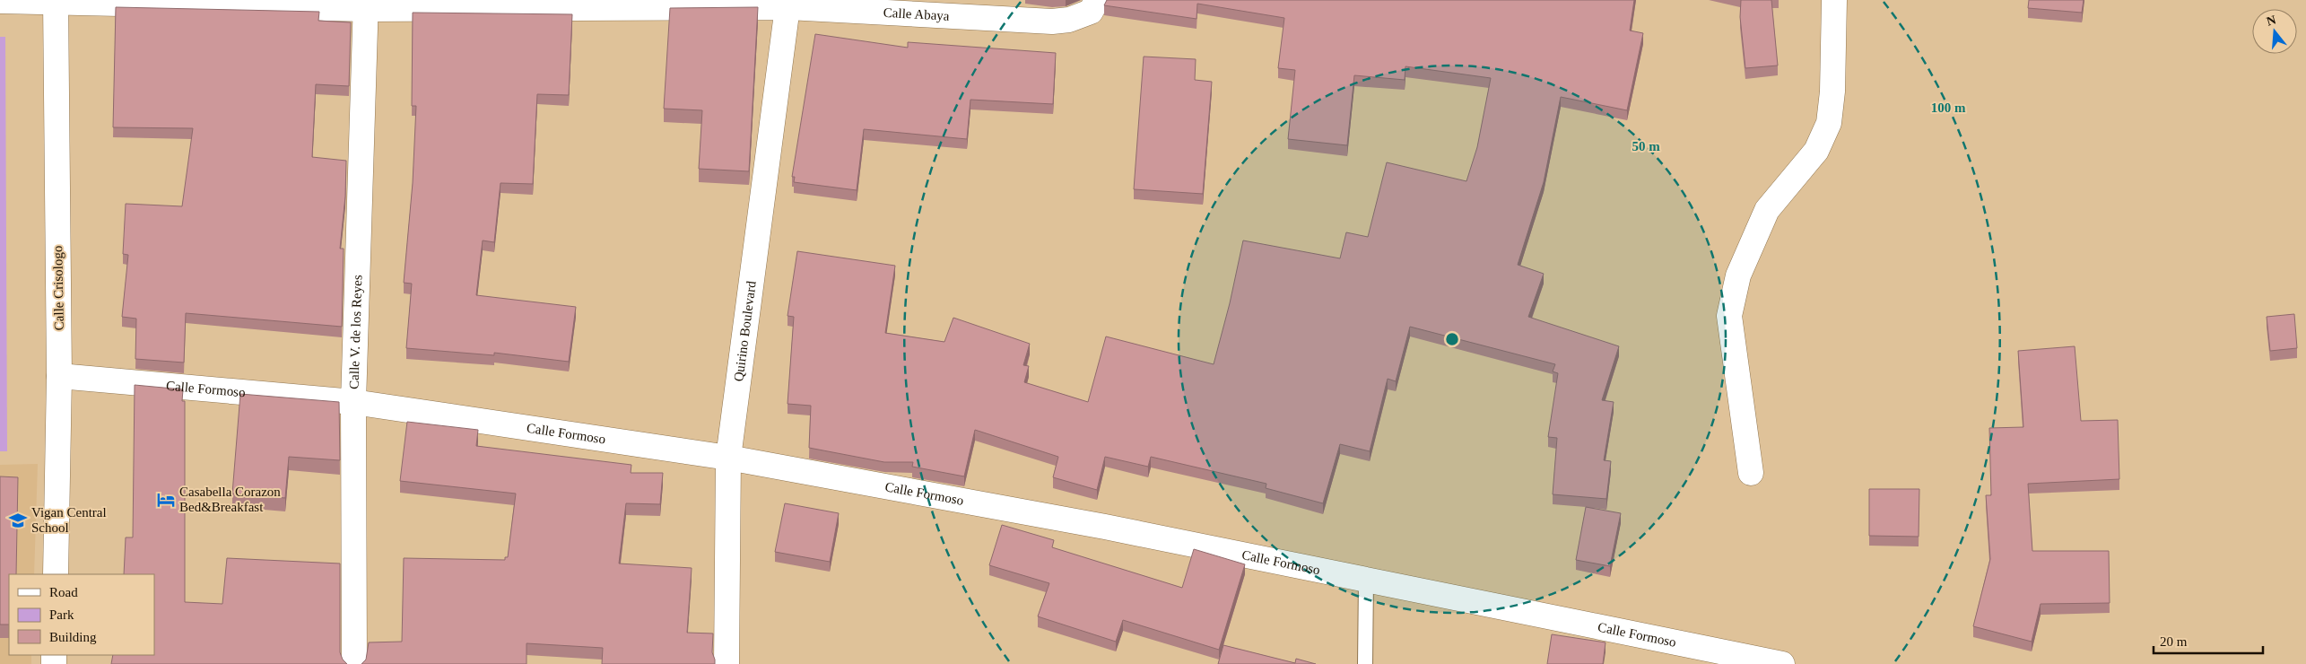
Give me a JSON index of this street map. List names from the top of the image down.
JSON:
{
  "streets": {
    "street": [
      "Calle Abaya",
      "Calle Crisologo",
      "Quirino Boulevard",
      "Calle V. de los Reyes",
      "Calle Formoso"
    ]
  },
  "crossings": [
    ["Calle Abaya", "Calle Crisologo"],
    ["Calle Abaya", "Quirino Boulevard"],
    ["Calle Abaya", "Calle V. de los Reyes"],
    ["Calle Crisologo", "Calle Formoso"],
    ["Quirino Boulevard", "Calle Formoso"],
    ["Calle V. de los Reyes", "Calle Formoso"]
  ],
  "places": {
    "hotel": ["Casabella Corazon Bed&Breakfast"],
    "school or university": ["Vigan Central School"]
  },
  "legend": ["Road", "Park", "Building"],
  "scale_bar": "20 m",
  "north": "top",
  "rings": ["100 m", "50 m"]
}
